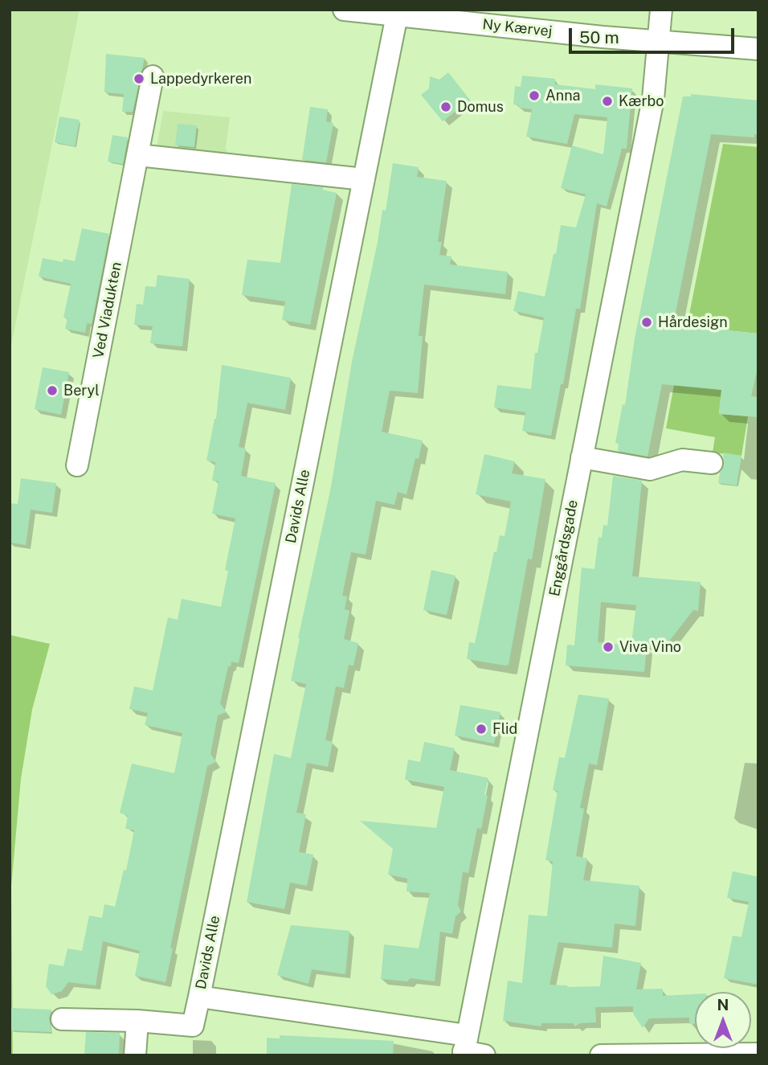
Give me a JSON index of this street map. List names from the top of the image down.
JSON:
{
  "streets": {
    "street": [
      "Ny Kærvej",
      "Ved Viadukten",
      "Davids Alle",
      "Enggårdsgade"
    ]
  },
  "crossings": [
    ["Ny Kærvej", "Davids Alle"],
    ["Ny Kærvej", "Enggårdsgade"],
    ["Davids Alle", "Enggårdsgade"]
  ],
  "places": [
    "Lappedyrkeren",
    "Anna",
    "Kærbo",
    "Domus",
    "Hårdesign",
    "Beryl",
    "Viva Vino",
    "Flid"
  ],
  "scale_bar": "50 m",
  "north": "top"
}
